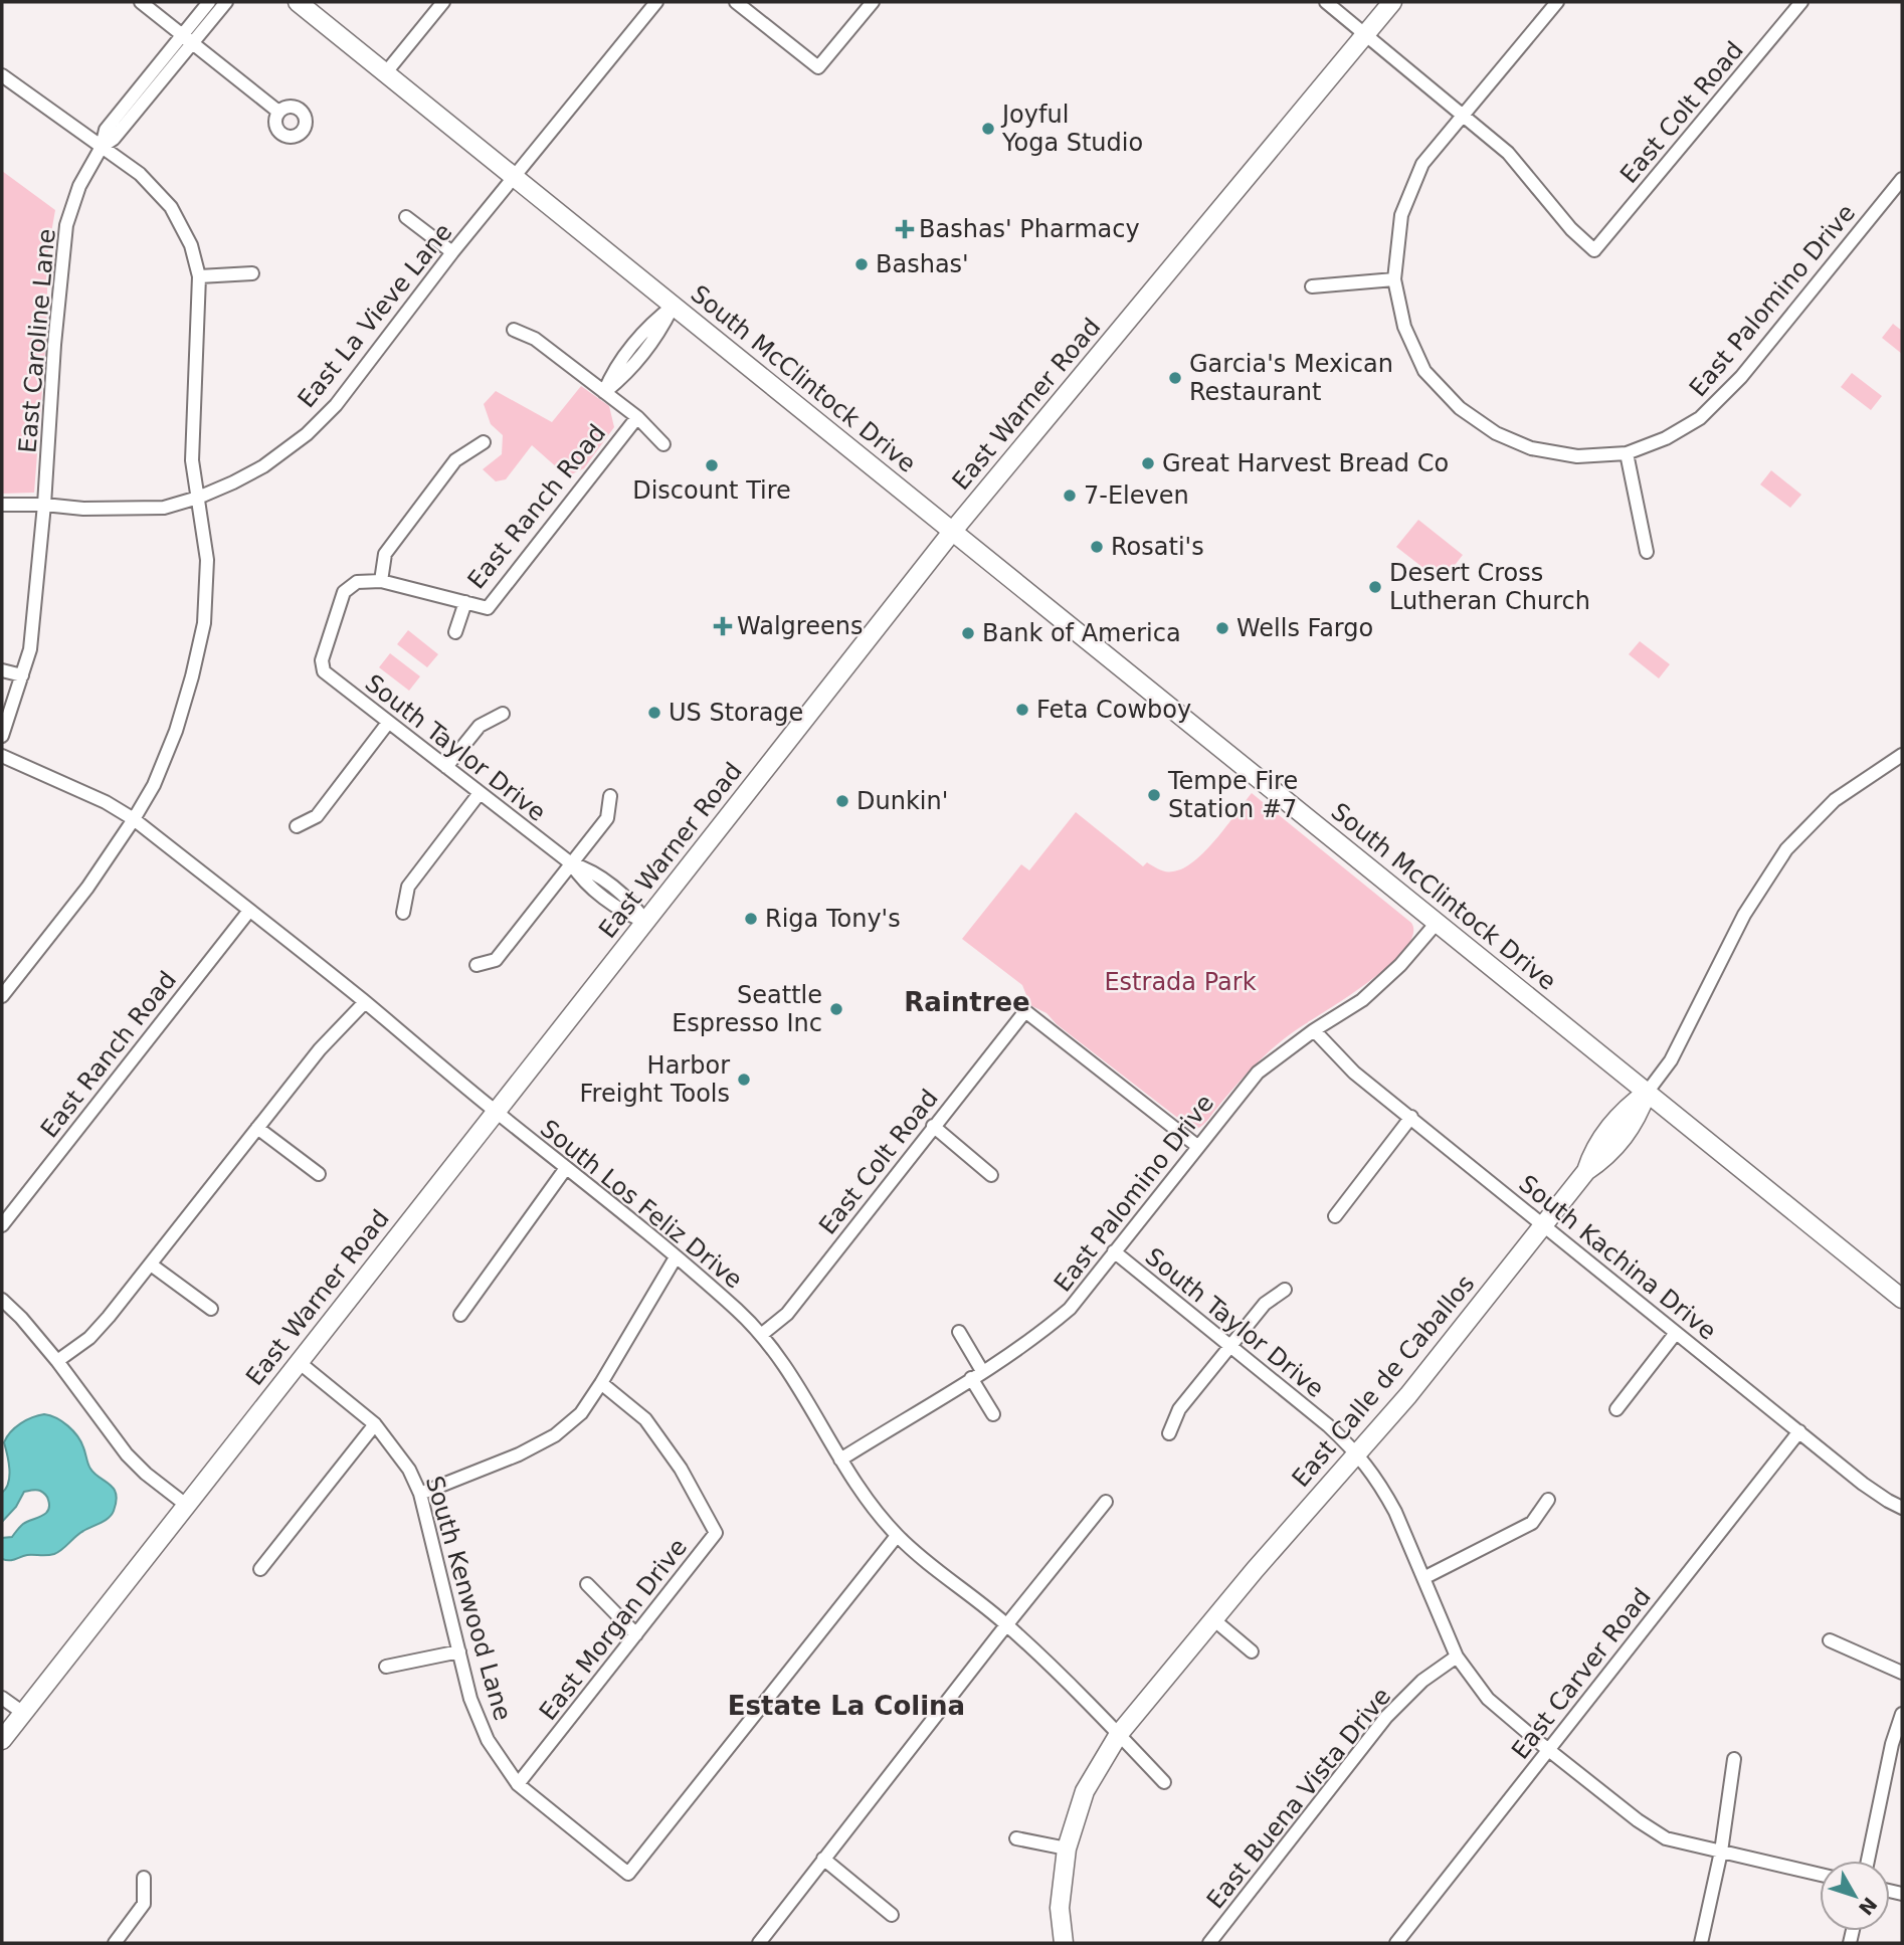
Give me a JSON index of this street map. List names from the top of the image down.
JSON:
{
  "streets": {
    "main road": ["South McClintock Drive", "East Warner Road", "East Calle de Caballos"],
    "street": [
      "East Colt Road",
      "East Palomino Drive",
      "East La Vieve Lane",
      "East Caroline Lane",
      "East Ranch Road",
      "South Taylor Drive",
      "South Los Feliz Drive",
      "South Kachina Drive",
      "South Kenwood Lane",
      "East Morgan Drive",
      "East Carver Road",
      "East Buena Vista Drive"
    ]
  },
  "crossings": [
    ["East Colt Road", "East Palomino Drive"],
    ["East Colt Road", "South Los Feliz Drive"],
    ["East Palomino Drive", "South McClintock Drive"],
    ["East Palomino Drive", "South Taylor Drive"],
    ["East Palomino Drive", "South Los Feliz Drive"],
    ["East Palomino Drive", "South Kachina Drive"],
    ["East La Vieve Lane", "East Caroline Lane"],
    ["East La Vieve Lane", "South McClintock Drive"],
    ["South McClintock Drive", "East Warner Road"],
    ["South McClintock Drive", "East Ranch Road"],
    ["South McClintock Drive", "East Calle de Caballos"],
    ["East Warner Road", "South Taylor Drive"],
    ["East Warner Road", "South Los Feliz Drive"],
    ["East Warner Road", "South Kenwood Lane"],
    ["East Ranch Road", "South Taylor Drive"],
    ["East Ranch Road", "South Los Feliz Drive"],
    ["South Taylor Drive", "East Calle de Caballos"],
    ["South Taylor Drive", "East Carver Road"],
    ["South Taylor Drive", "East Buena Vista Drive"],
    ["South Los Feliz Drive", "East Calle de Caballos"],
    ["South Los Feliz Drive", "South Kenwood Lane"],
    ["South Kachina Drive", "East Calle de Caballos"],
    ["South Kachina Drive", "East Carver Road"],
    ["South Kenwood Lane", "East Morgan Drive"]
  ],
  "districts": ["Raintree", "Estate La Colina"],
  "parks": ["Estrada Park"],
  "places": {
    "other": [
      "Joyful Yoga Studio",
      "Bashas'",
      "Garcia's Mexican Restaurant",
      "Great Harvest Bread Co",
      "Discount Tire",
      "7-Eleven",
      "Rosati's",
      "Desert Cross Lutheran Church",
      "Wells Fargo",
      "Bank of America",
      "Feta Cowboy",
      "US Storage",
      "Tempe Fire Station #7",
      "Dunkin'",
      "Riga Tony's",
      "Seattle Espresso Inc",
      "Harbor Freight Tools"
    ],
    "health": ["Bashas' Pharmacy", "Walgreens"]
  },
  "north": "bottom right"
}
